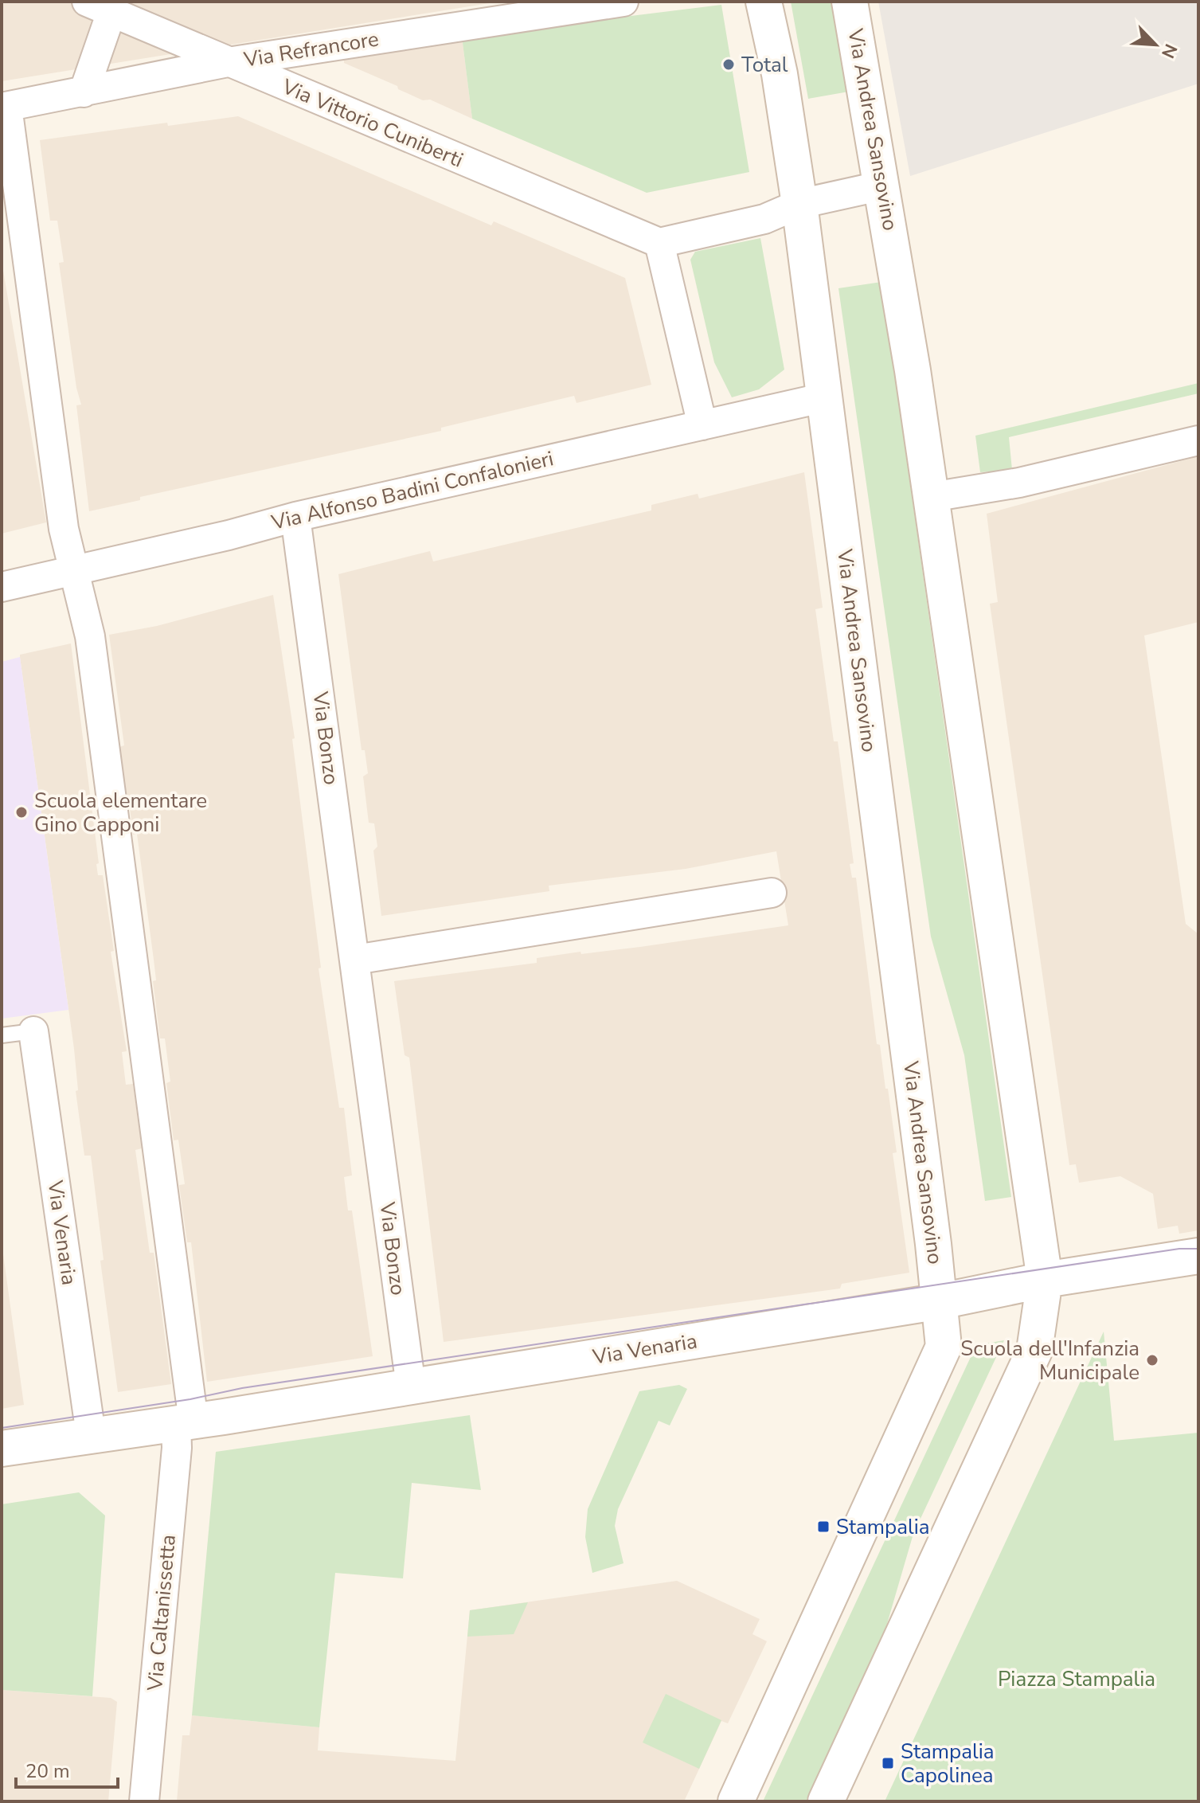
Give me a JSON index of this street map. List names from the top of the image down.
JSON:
{
  "streets": {
    "main road": ["Via Andrea Sansovino", "Via Venaria"],
    "street": [
      "Via Refrancore",
      "Via Vittorio Cuniberti",
      "Via Alfonso Badini Confalonieri",
      "Via Bonzo",
      "Via Caltanissetta"
    ]
  },
  "crossings": [
    ["Via Refrancore", "Via Vittorio Cuniberti"],
    ["Via Refrancore", "Via Caltanissetta"],
    ["Via Andrea Sansovino", "Via Alfonso Badini Confalonieri"],
    ["Via Andrea Sansovino", "Via Venaria"],
    ["Via Alfonso Badini Confalonieri", "Via Bonzo"],
    ["Via Alfonso Badini Confalonieri", "Via Caltanissetta"],
    ["Via Bonzo", "Via Venaria"],
    ["Via Venaria", "Via Caltanissetta"]
  ],
  "parks": ["Piazza Stampalia"],
  "places": {
    "other": ["Total", "Scuola elementare Gino Capponi", "Scuola dell'Infanzia Municipale"],
    "transit": ["Stampalia", "Stampalia Capolinea"]
  },
  "scale_bar": "20 m",
  "north": "bottom right"
}
